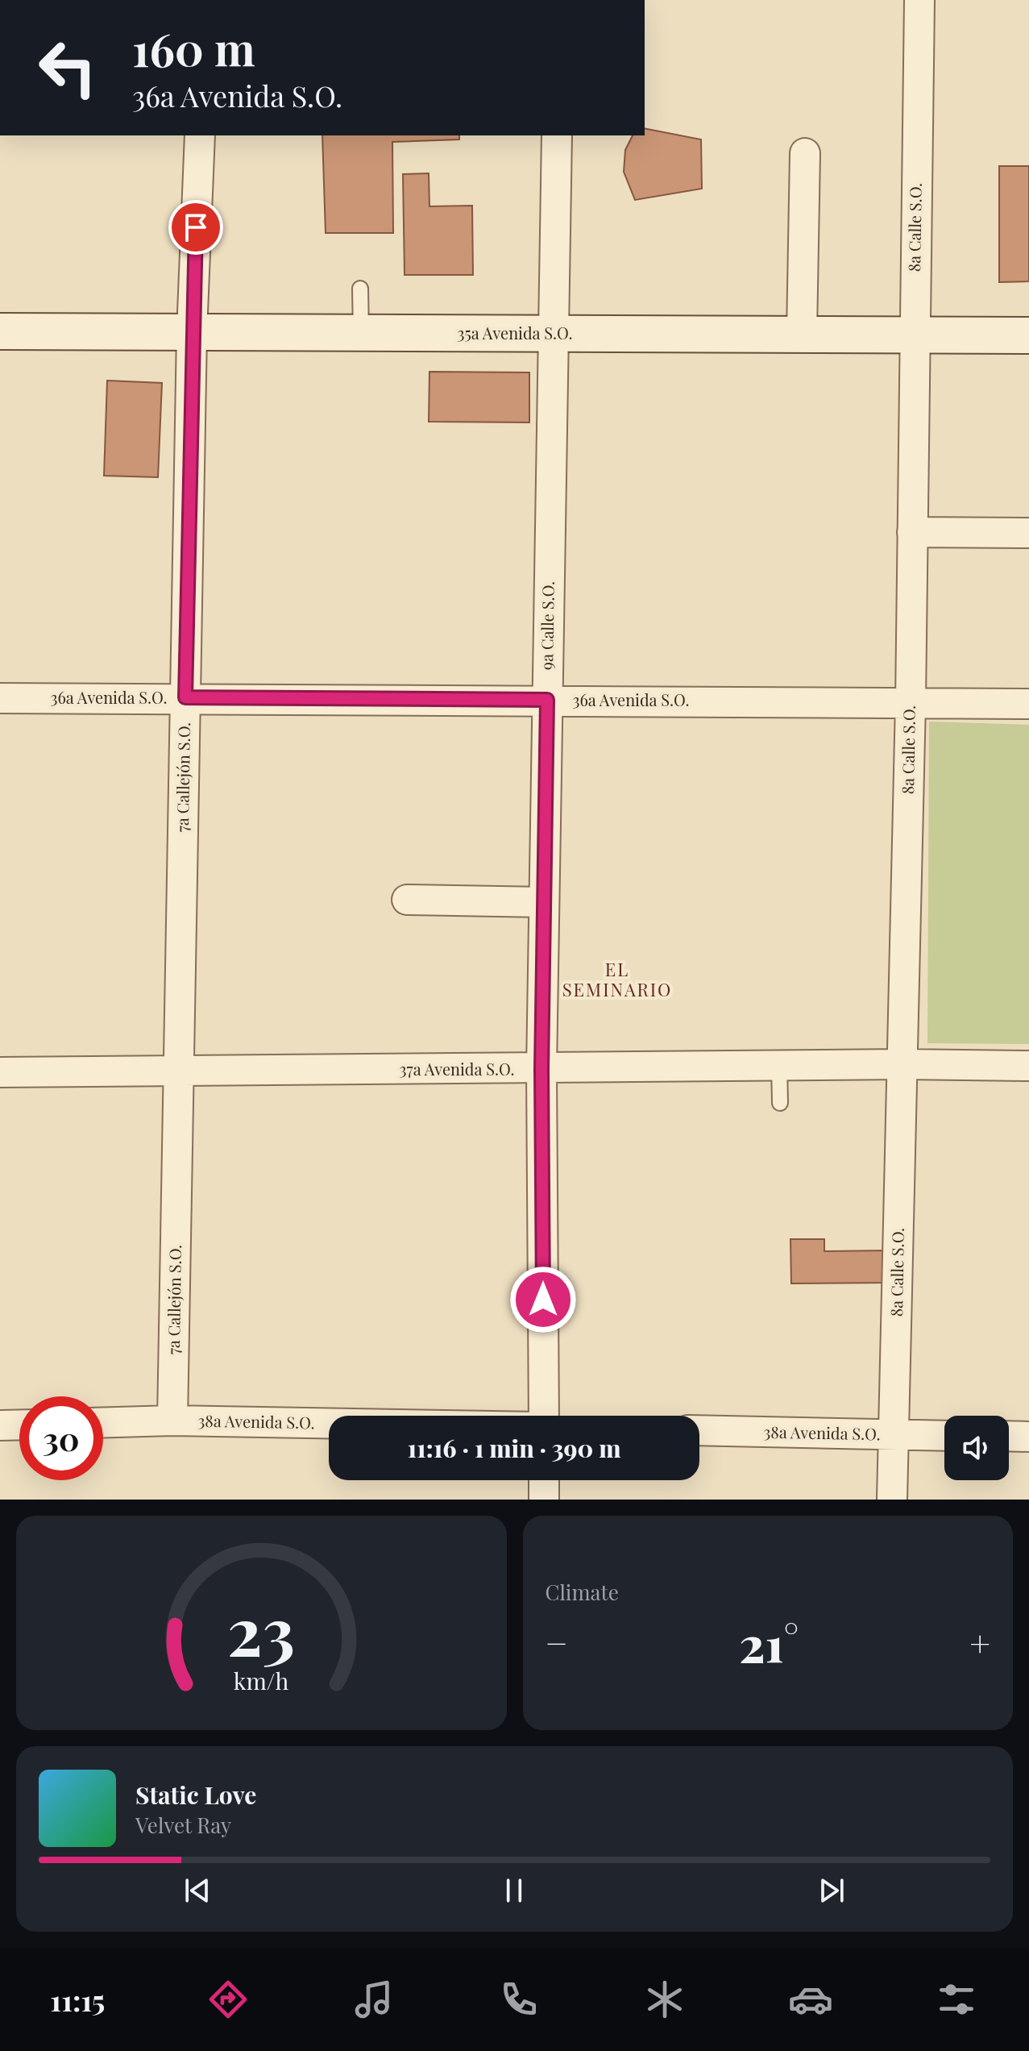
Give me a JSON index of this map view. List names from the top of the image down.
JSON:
{
  "streets": {
    "main road": ["35a Avenida S.O."],
    "street": [
      "8a Calle S.O.",
      "9a Calle S.O.",
      "36a Avenida S.O.",
      "7a Callejón S.O.",
      "37a Avenida S.O.",
      "38a Avenida S.O."
    ]
  },
  "crossings": [
    ["8a Calle S.O.", "35a Avenida S.O."],
    ["8a Calle S.O.", "36a Avenida S.O."],
    ["8a Calle S.O.", "37a Avenida S.O."],
    ["8a Calle S.O.", "38a Avenida S.O."],
    ["35a Avenida S.O.", "9a Calle S.O."],
    ["35a Avenida S.O.", "7a Callejón S.O."],
    ["9a Calle S.O.", "36a Avenida S.O."],
    ["9a Calle S.O.", "37a Avenida S.O."],
    ["36a Avenida S.O.", "7a Callejón S.O."],
    ["7a Callejón S.O.", "37a Avenida S.O."],
    ["7a Callejón S.O.", "38a Avenida S.O."]
  ],
  "districts": ["EL SEMINARIO"],
  "page": {
    "turn": ["160 m", "36a Avenida S.O."],
    "limit": "30",
    "trip": "11:16 · 1 min · 390 m",
    "tile": "Climate",
    "heat": ["−", "21°", "+"],
    "song": ["Static Love", "Velvet Ray"],
    "tabs": "11:15",
    "gauge": ["23", "km/h"]
  }
}
